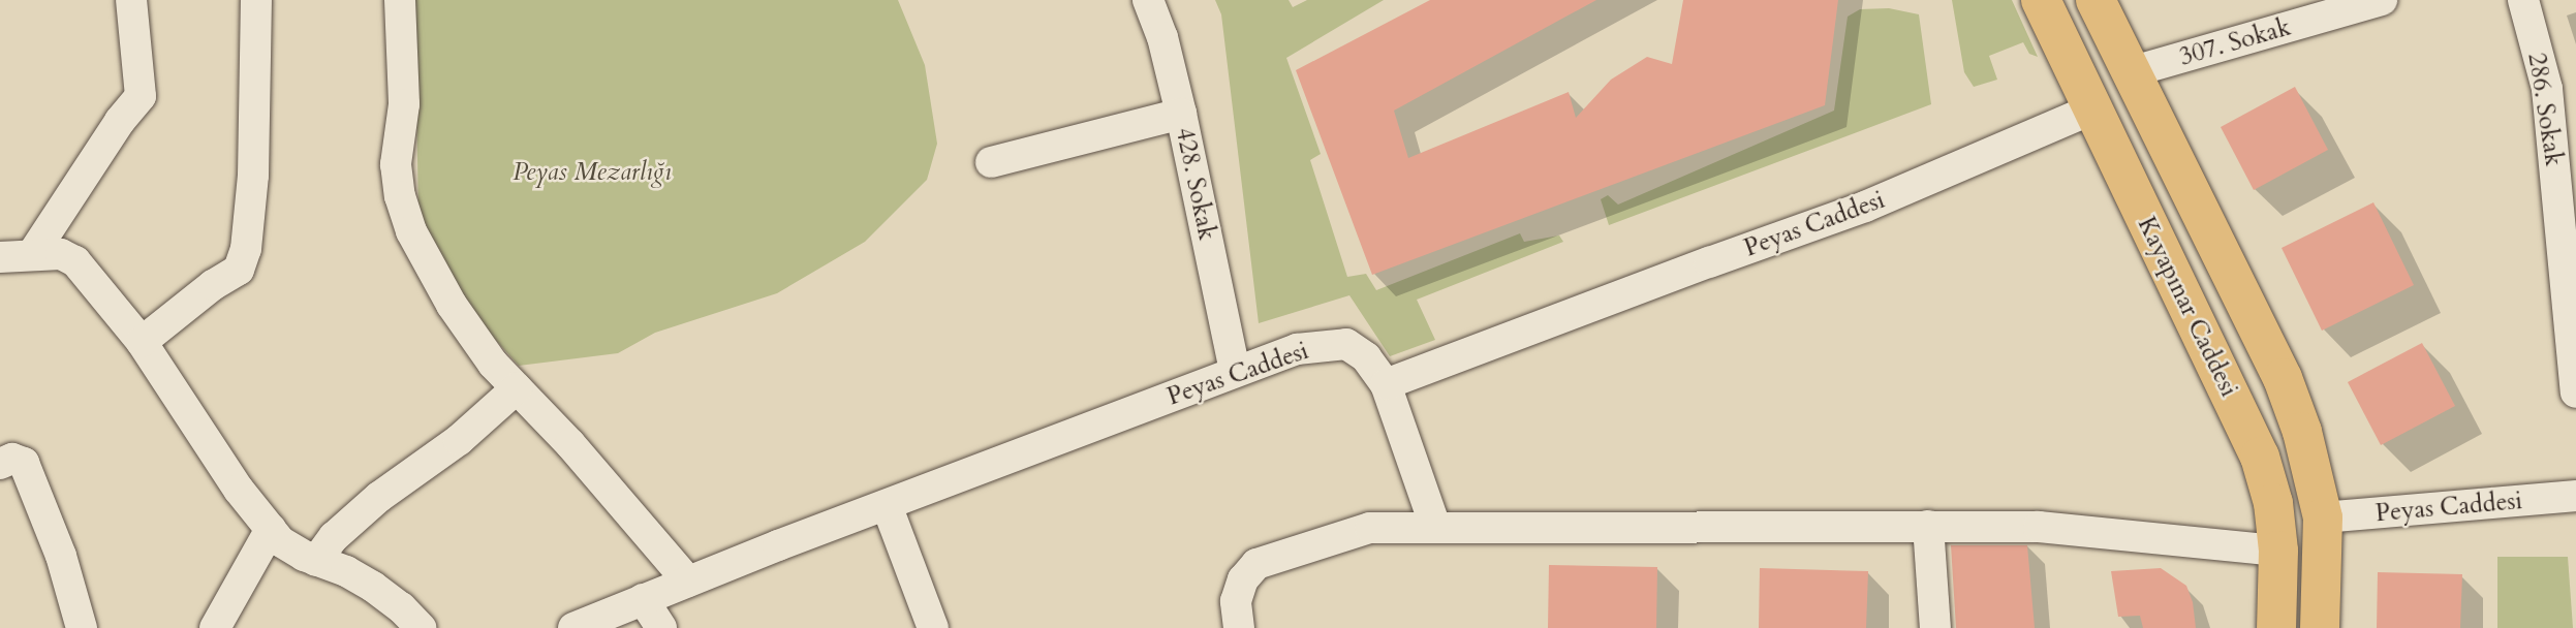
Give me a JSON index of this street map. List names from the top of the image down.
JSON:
{
  "streets": {
    "main road": ["Kayapınar Caddesi"],
    "street": [
      "307. Sokak",
      "286. Sokak",
      "428. Sokak",
      "Peyas Caddesi"
    ]
  },
  "crossings": [
    ["307. Sokak", "Kayapınar Caddesi"],
    ["428. Sokak", "Peyas Caddesi"],
    ["Peyas Caddesi", "Kayapınar Caddesi"]
  ],
  "parks": ["Peyas Mezarlığı"]
}
